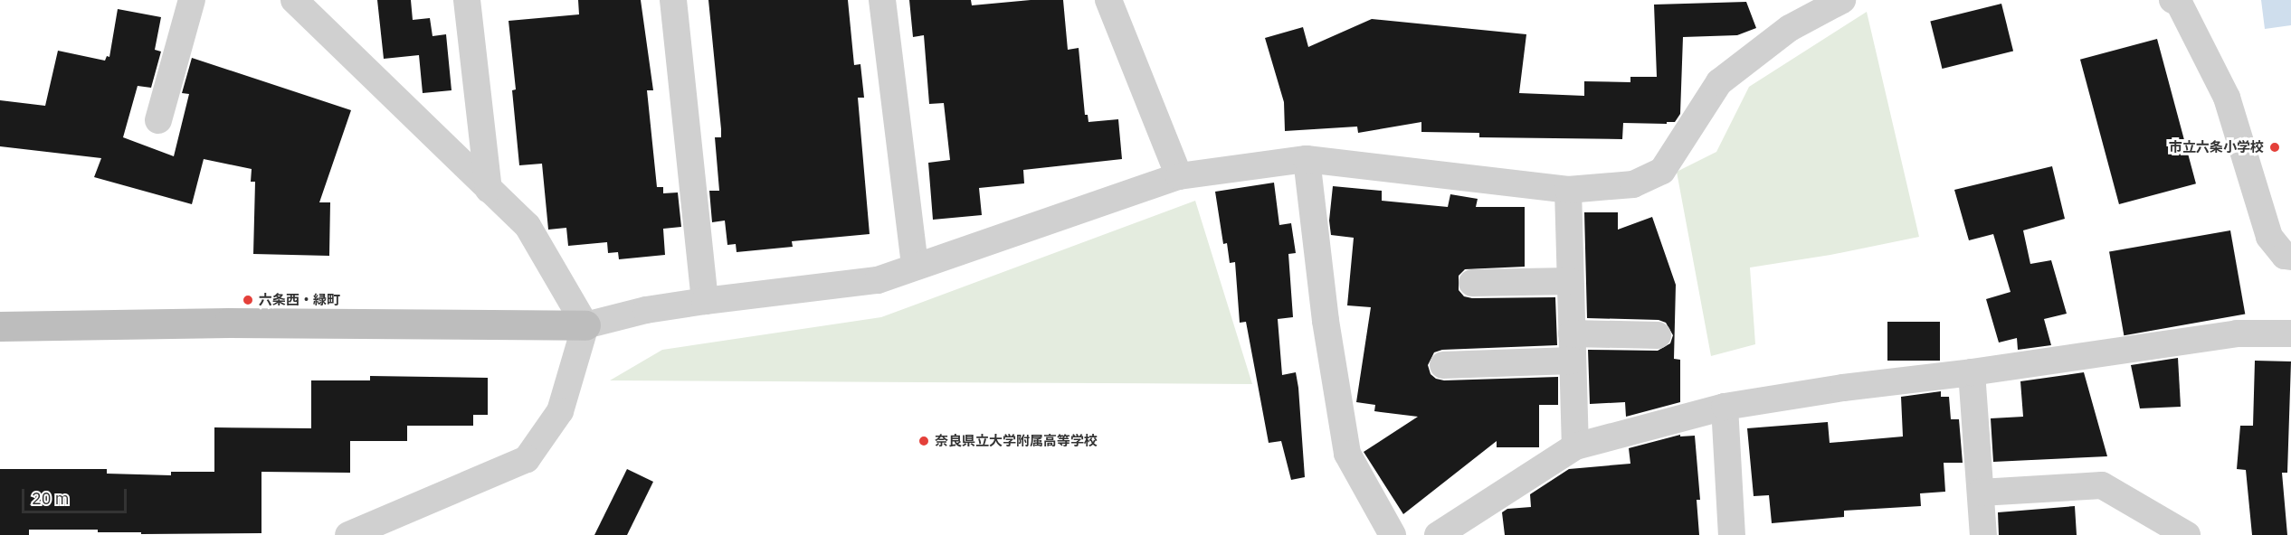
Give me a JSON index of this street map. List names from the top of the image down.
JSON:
{
  "places": ["市立六条小学校", "六条西・緑町", "奈良県立大学附属高等学校"],
  "scale_bar": "20 m"
}
